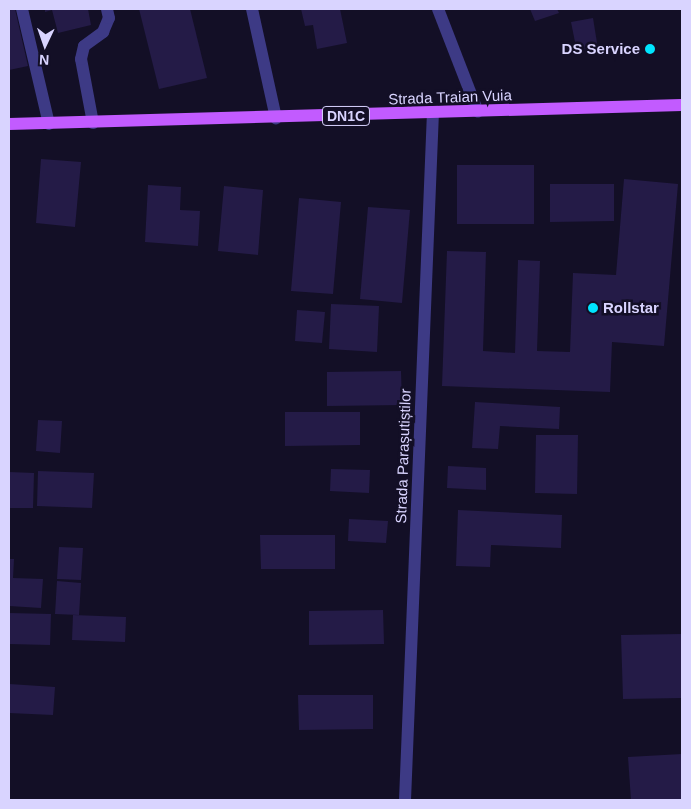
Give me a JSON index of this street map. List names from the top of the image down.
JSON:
{
  "streets": {
    "main road": ["Strada Traian Vuia", "DN1C"],
    "street": ["Strada Parașutiștilor"]
  },
  "crossings": [
    ["Strada Traian Vuia", "Strada Parașutiștilor"]
  ],
  "places": ["DS Service", "Rollstar"],
  "north": "bottom"
}
